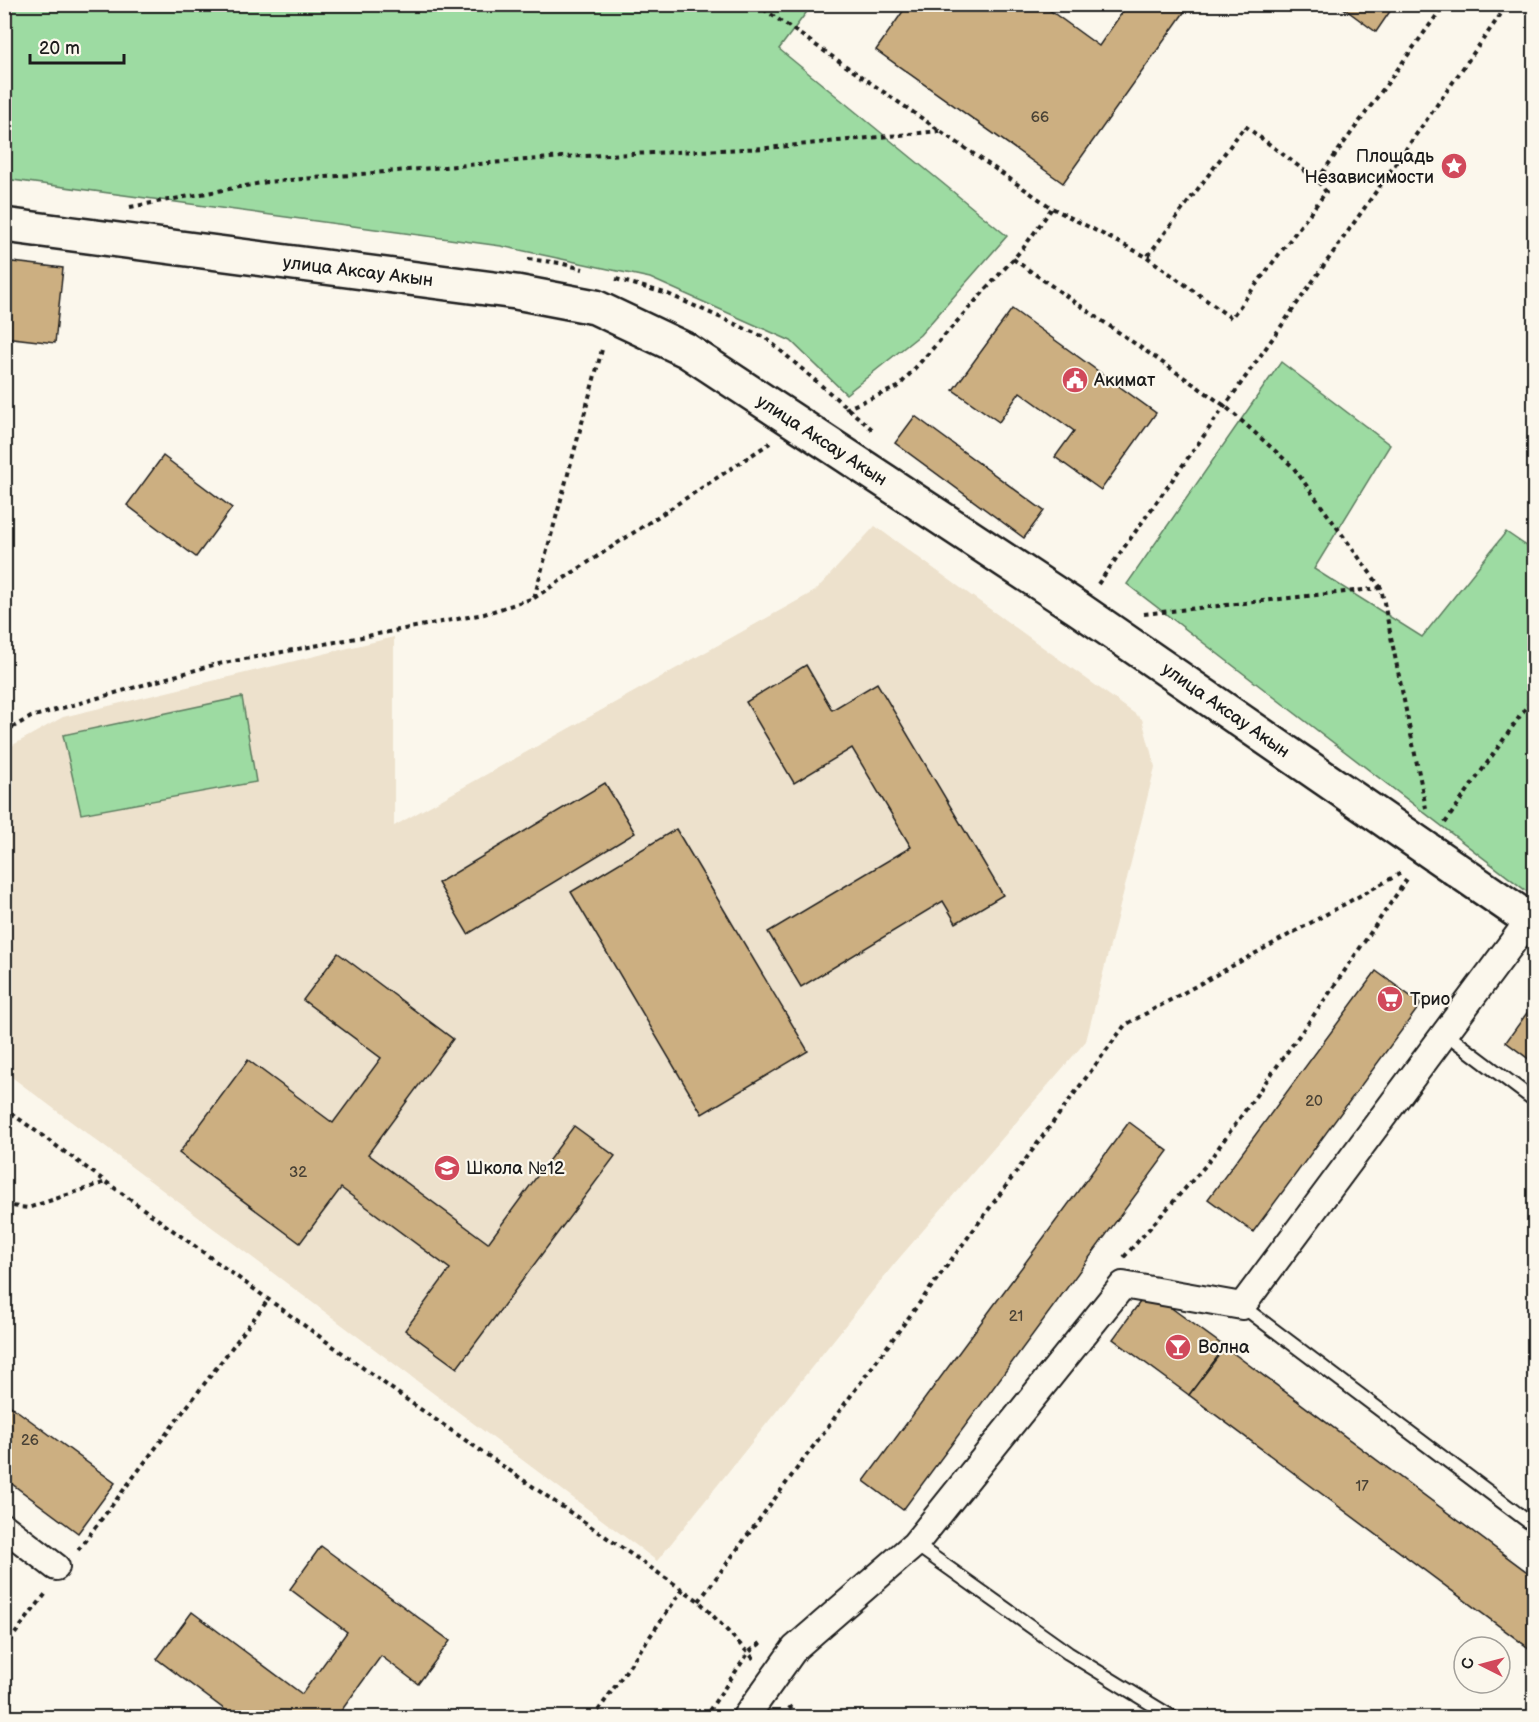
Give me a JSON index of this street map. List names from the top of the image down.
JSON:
{
  "streets": {
    "street": ["улица Аксау Акын"]
  },
  "places": {
    "place": ["Площадь Независимости"],
    "public building": ["Акимат"],
    "supermarket": ["Трио"],
    "school or university": ["Школа №12"],
    "bar": ["Волна"]
  },
  "house_numbers": [
    "66",
    "20",
    "32",
    "21",
    "26",
    "17"
  ],
  "scale_bar": "20 m",
  "north": "left"
}
